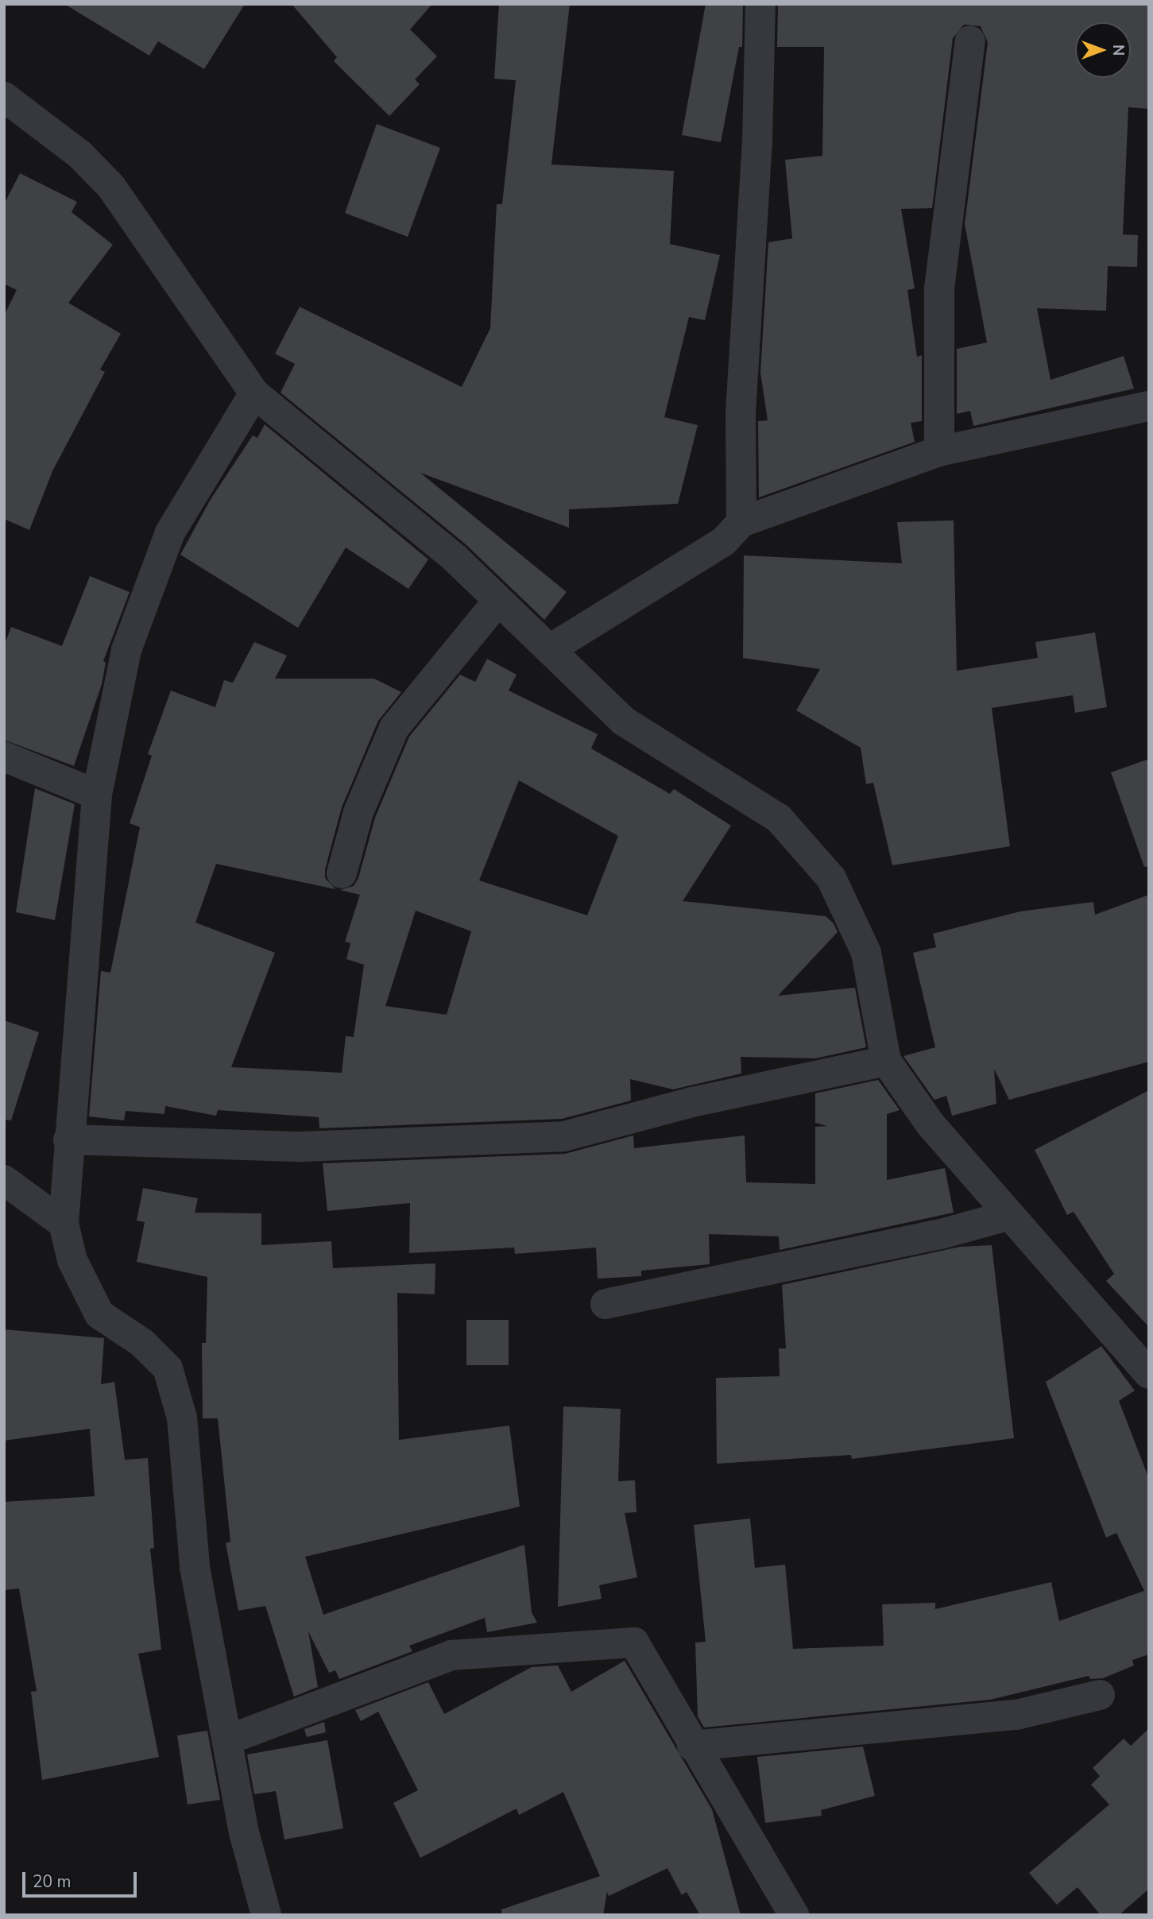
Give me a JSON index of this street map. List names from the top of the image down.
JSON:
{
  "scale_bar": "20 m",
  "north": "right"
}
